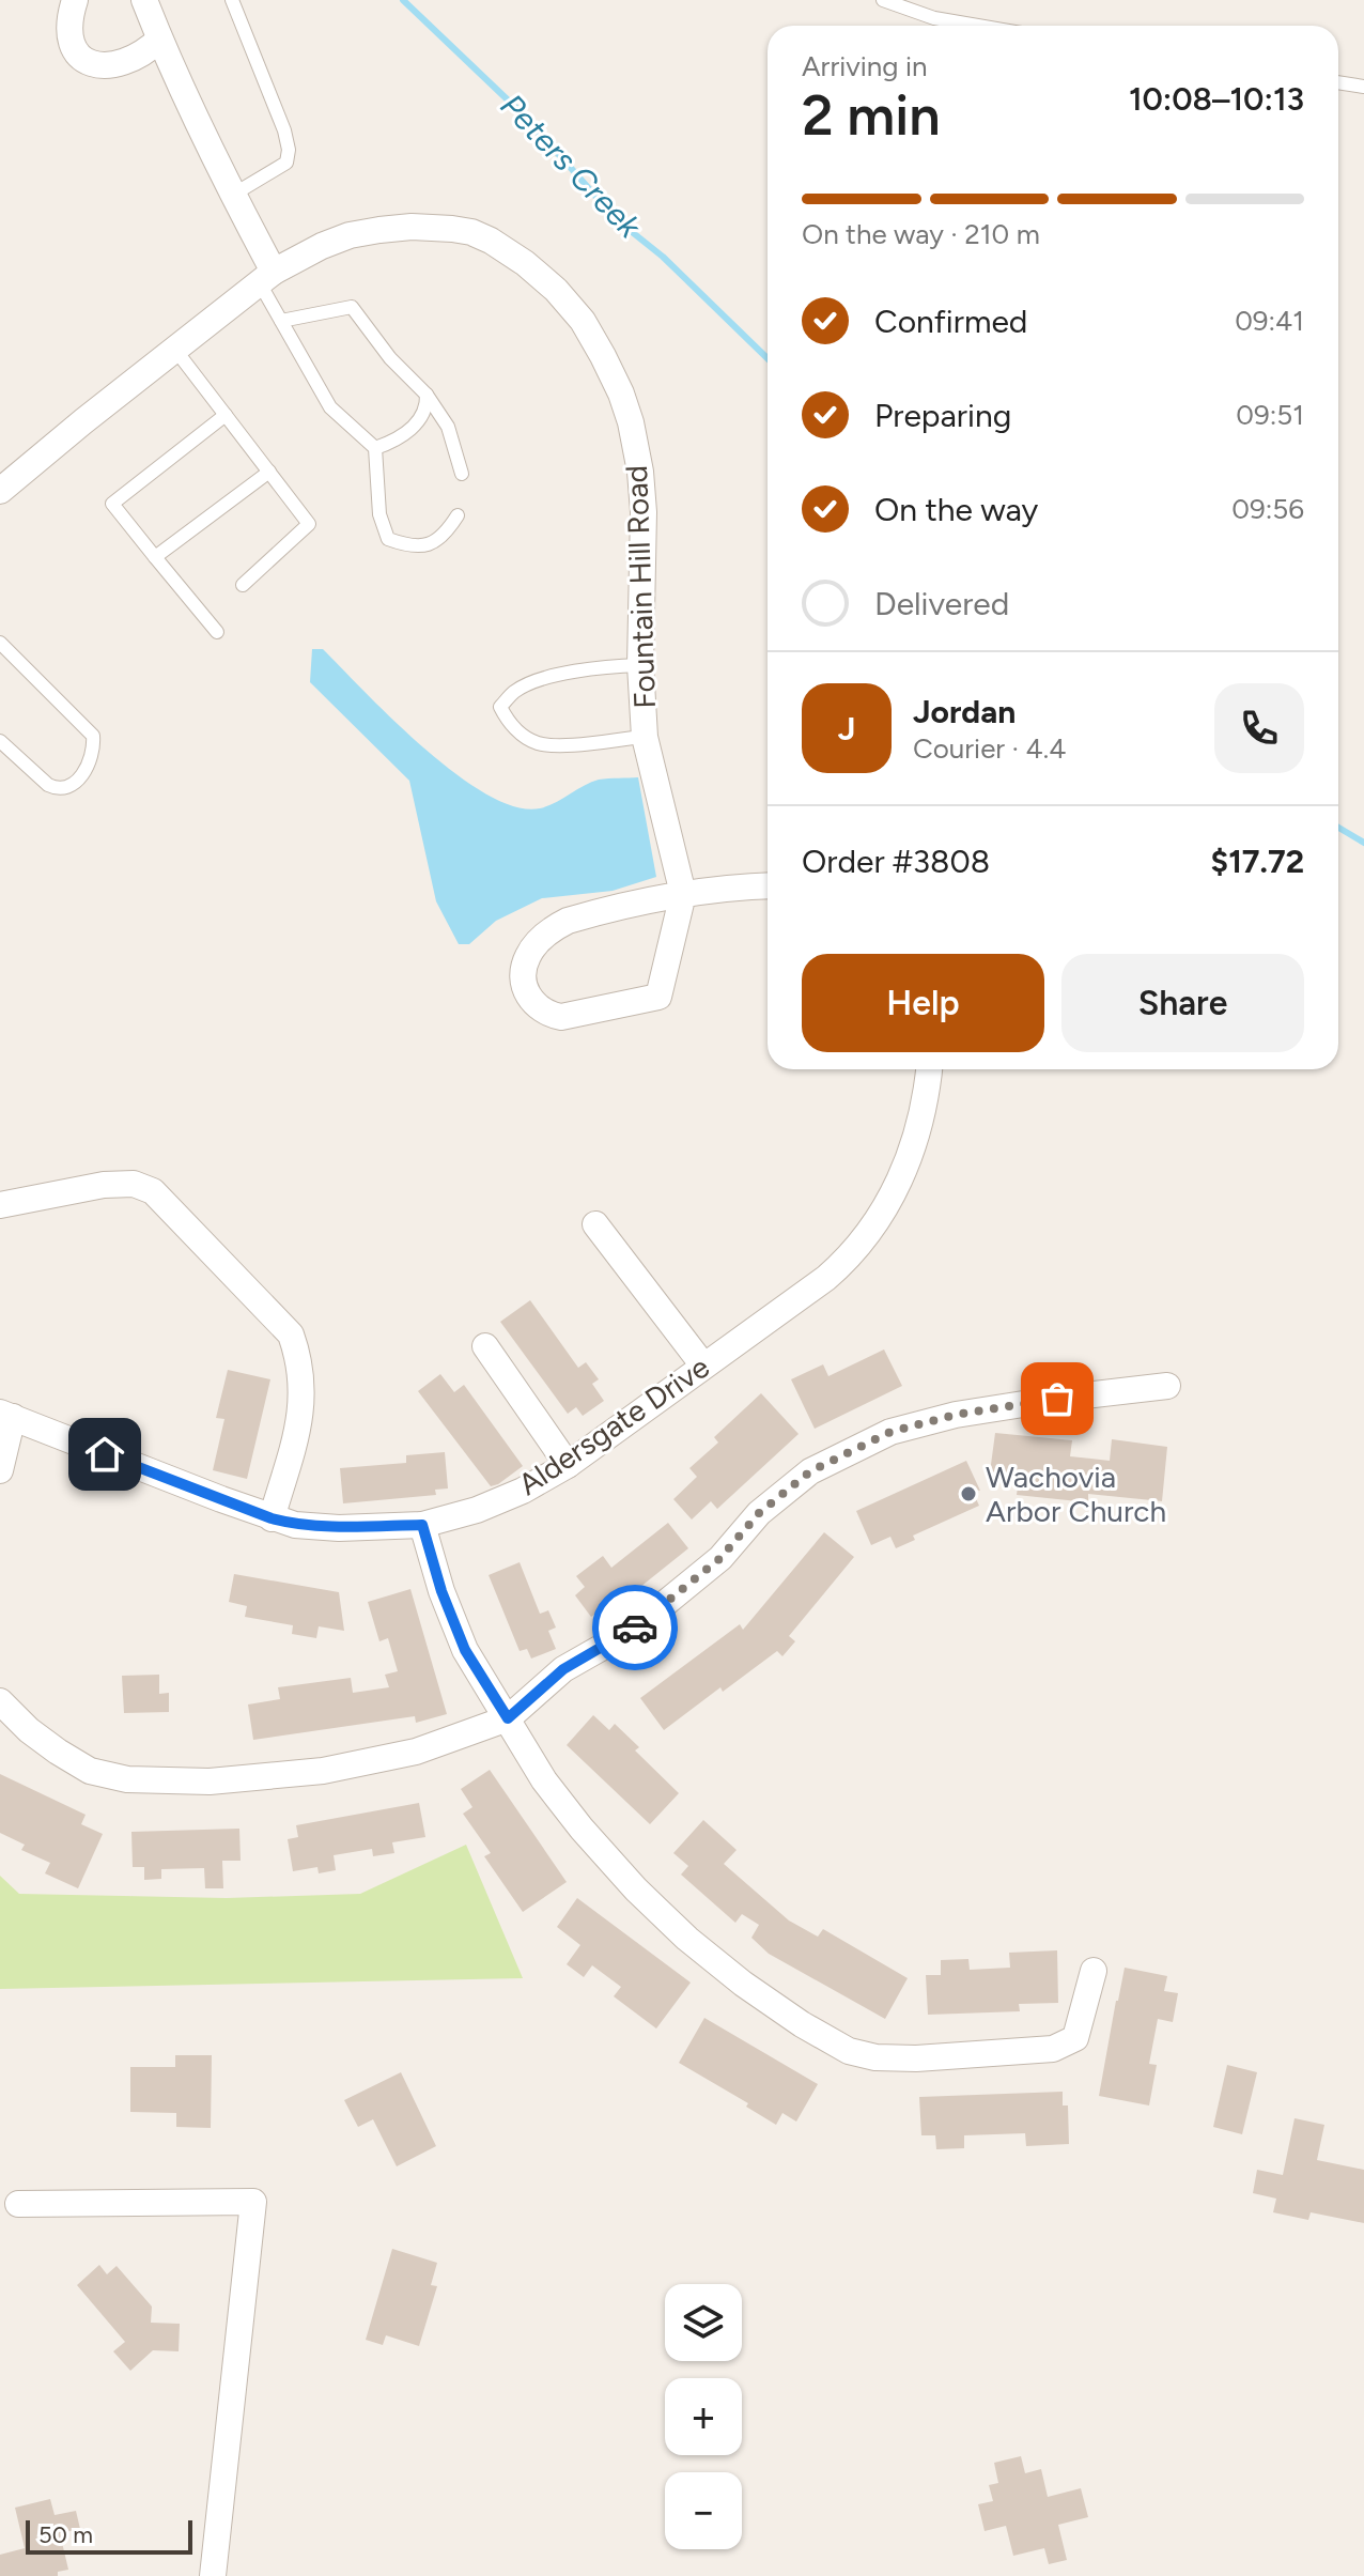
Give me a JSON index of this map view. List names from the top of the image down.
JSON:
{
  "streets": {
    "street": ["Fountain Hill Road", "Aldersgate Drive"]
  },
  "water": ["Peters Creek"],
  "places": ["Wachovia Arbor Church"],
  "scale_bar": "50 m",
  "page": {
    "heading": ["2 min", "Arriving in", "10:08–10:13"],
    "panel": [
      "Jordan",
      "Courier · 4.4",
      "Order #3808",
      "$17.72"
    ],
    "bar": "On the way · 210 m",
    "list": [
      ["Confirmed", "09:41"],
      ["Preparing", "09:51"],
      ["On the way", "09:56"],
      "Delivered"
    ],
    "round": "J",
    "buttons": ["Help", "Share"],
    "map_buttons": ["+", "−"],
    "scale": "50 m"
  }
}
